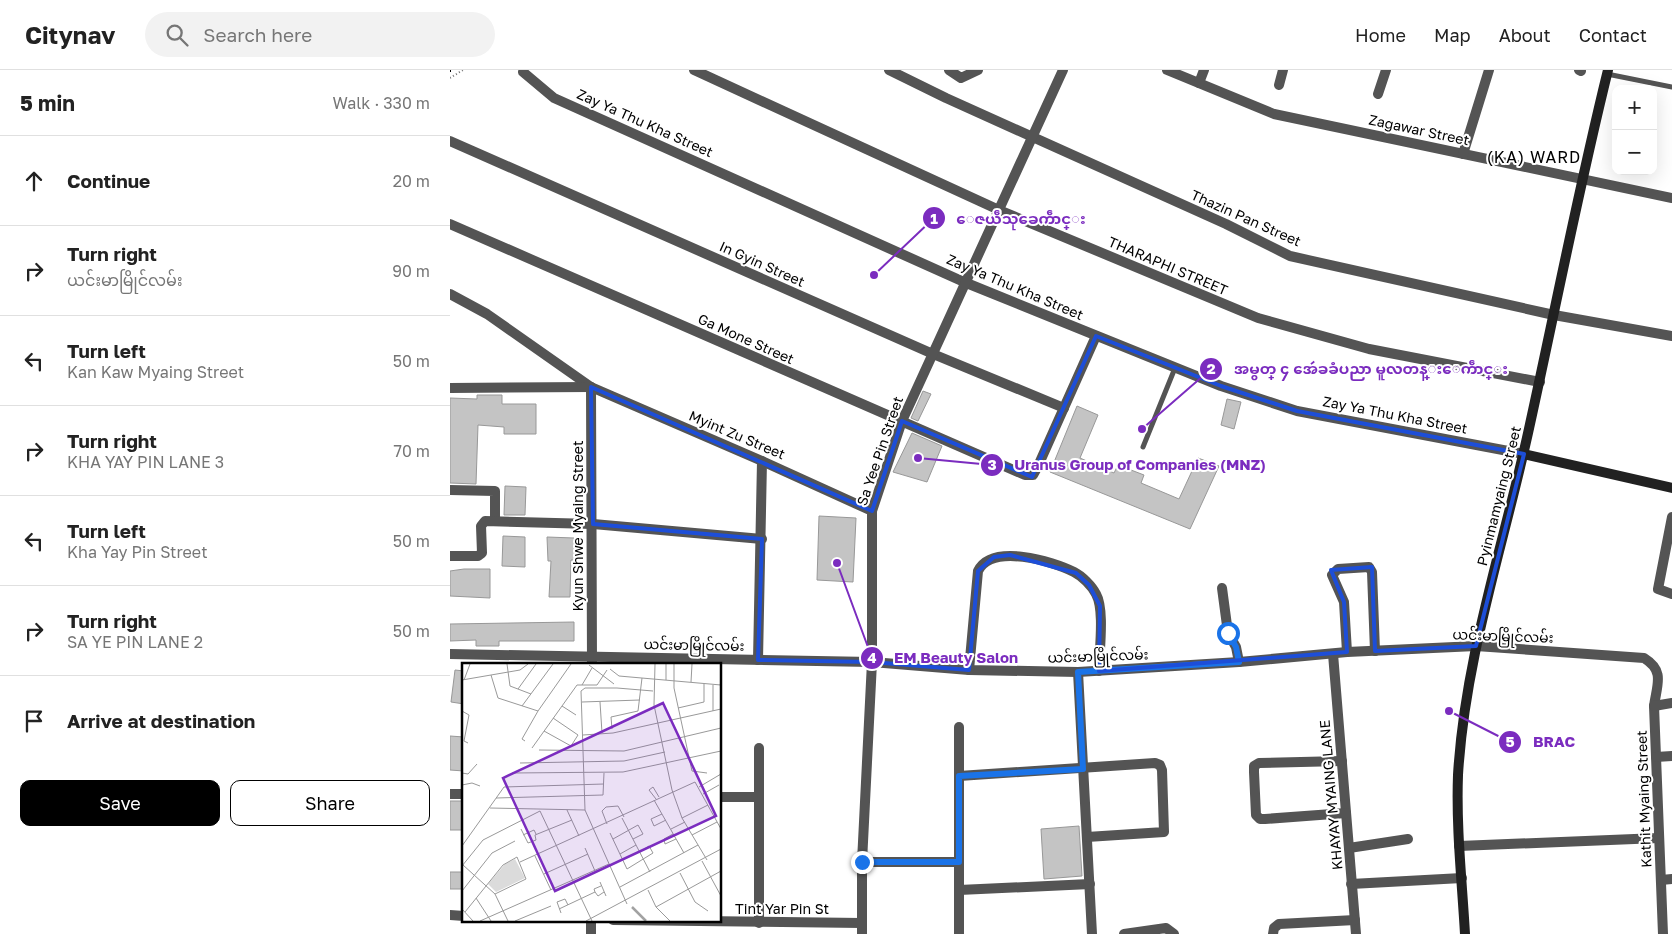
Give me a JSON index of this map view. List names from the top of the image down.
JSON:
{
  "streets": {
    "street": [
      "Zay Ya Thu Kha Street",
      "Zagawar Street",
      "Thazin Pan Street",
      "In Gyin Street",
      "THARAPHI STREET",
      "Ga Mone Street",
      "Myint Zu Street",
      "Sa Yee Pin Street",
      "Pyinmamyaing Street",
      "Kyun Shwe Myaing Street",
      "ယင်းမာမြိုင်လမ်း",
      "KHAYAY MYAING LANE",
      "Kathit Myaing Street",
      "Tint Yar Pin St"
    ]
  },
  "crossings": [
    ["Zay Ya Thu Kha Street", "Sa Yee Pin Street"],
    ["Zay Ya Thu Kha Street", "Pyinmamyaing Street"],
    ["Zagawar Street", "Pyinmamyaing Street"],
    ["Thazin Pan Street", "Sa Yee Pin Street"],
    ["Thazin Pan Street", "Pyinmamyaing Street"],
    ["In Gyin Street", "Ga Mone Street"],
    ["In Gyin Street", "Sa Yee Pin Street"],
    ["THARAPHI STREET", "Sa Yee Pin Street"],
    ["THARAPHI STREET", "Pyinmamyaing Street"],
    ["Ga Mone Street", "Sa Yee Pin Street"],
    ["Myint Zu Street", "Sa Yee Pin Street"],
    ["Myint Zu Street", "Kyun Shwe Myaing Street"],
    ["Sa Yee Pin Street", "ယင်းမာမြိုင်လမ်း"],
    ["Sa Yee Pin Street", "Tint Yar Pin St"],
    ["Pyinmamyaing Street", "ယင်းမာမြိုင်လမ်း"],
    ["Kyun Shwe Myaing Street", "ယင်းမာမြိုင်လမ်း"],
    ["ယင်းမာမြိုင်လမ်း", "KHAYAY MYAING LANE"],
    ["ယင်းမာမြိုင်လမ်း", "Kathit Myaing Street"]
  ],
  "districts": ["(KA) WARD"],
  "places": [
    "ေဇယဵသုခေကဵာင္း",
    "အမွတ္ ၄ အေဴခခံပညာ မူလတန္းေကဵာင္း",
    "Uranus Group of Companies (MNZ)",
    "EM Beauty Salon",
    "BRAC"
  ],
  "page": {
    "header": "Citynav",
    "search": "Search here",
    "nav": [
      "Home",
      "Map",
      "About",
      "Contact"
    ],
    "heading": ["5 min", "Walk · 330 m"],
    "map_buttons": ["+", "−"],
    "list": [
      ["Continue", "20 m"],
      ["Turn right", "ယင်းမာမြိုင်လမ်း", "90 m"],
      ["Turn left", "Kan Kaw Myaing Street", "50 m"],
      ["Turn right", "KHA YAY PIN LANE 3", "70 m"],
      ["Turn left", "Kha Yay Pin Street", "50 m"],
      ["Turn right", "SA YE PIN LANE 2", "50 m"],
      "Arrive at destination"
    ],
    "buttons": ["Save", "Share"]
  }
}
